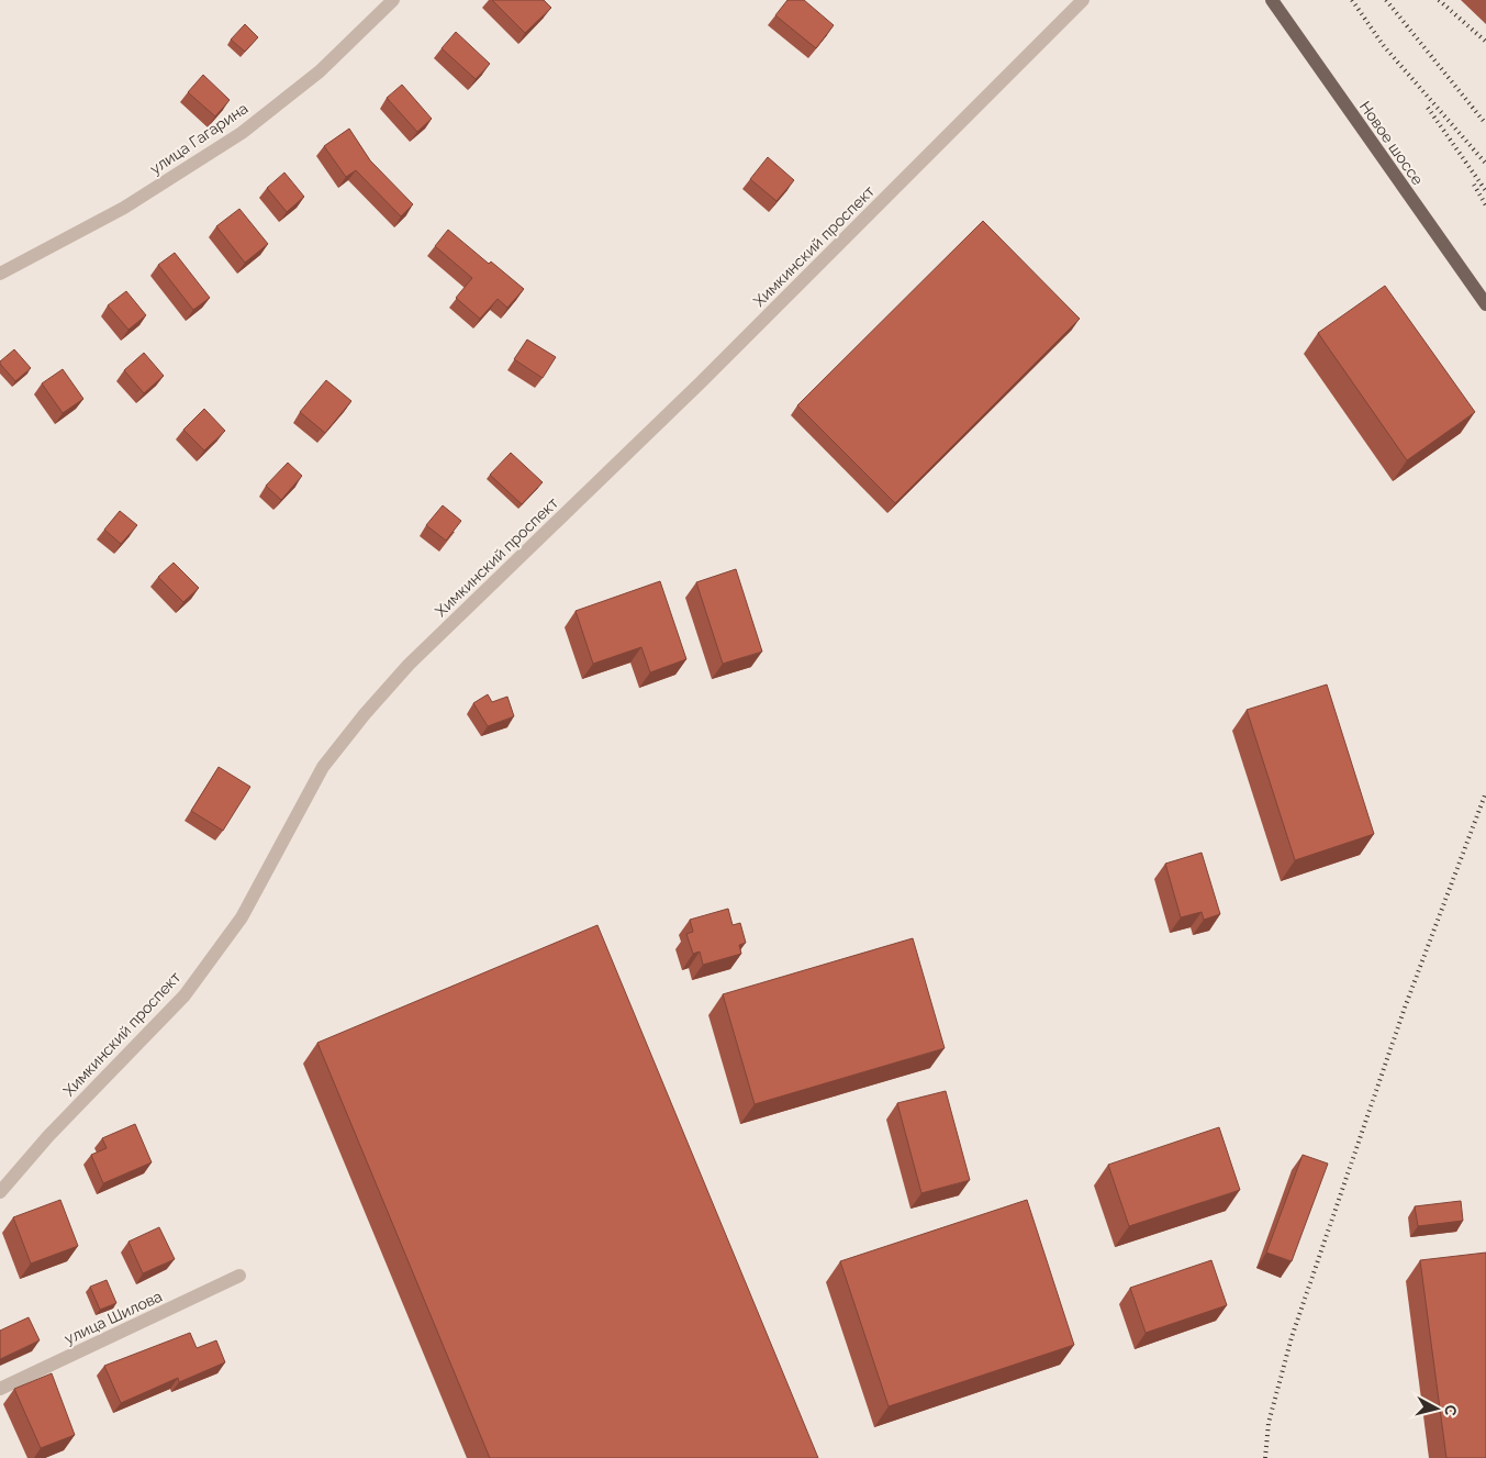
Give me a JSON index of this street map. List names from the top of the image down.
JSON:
{
  "streets": {
    "main road": ["Новое шоссе"],
    "street": ["улица Гагарина", "Химкинский проспект", "улица Шилова"]
  },
  "north": "right"
}
